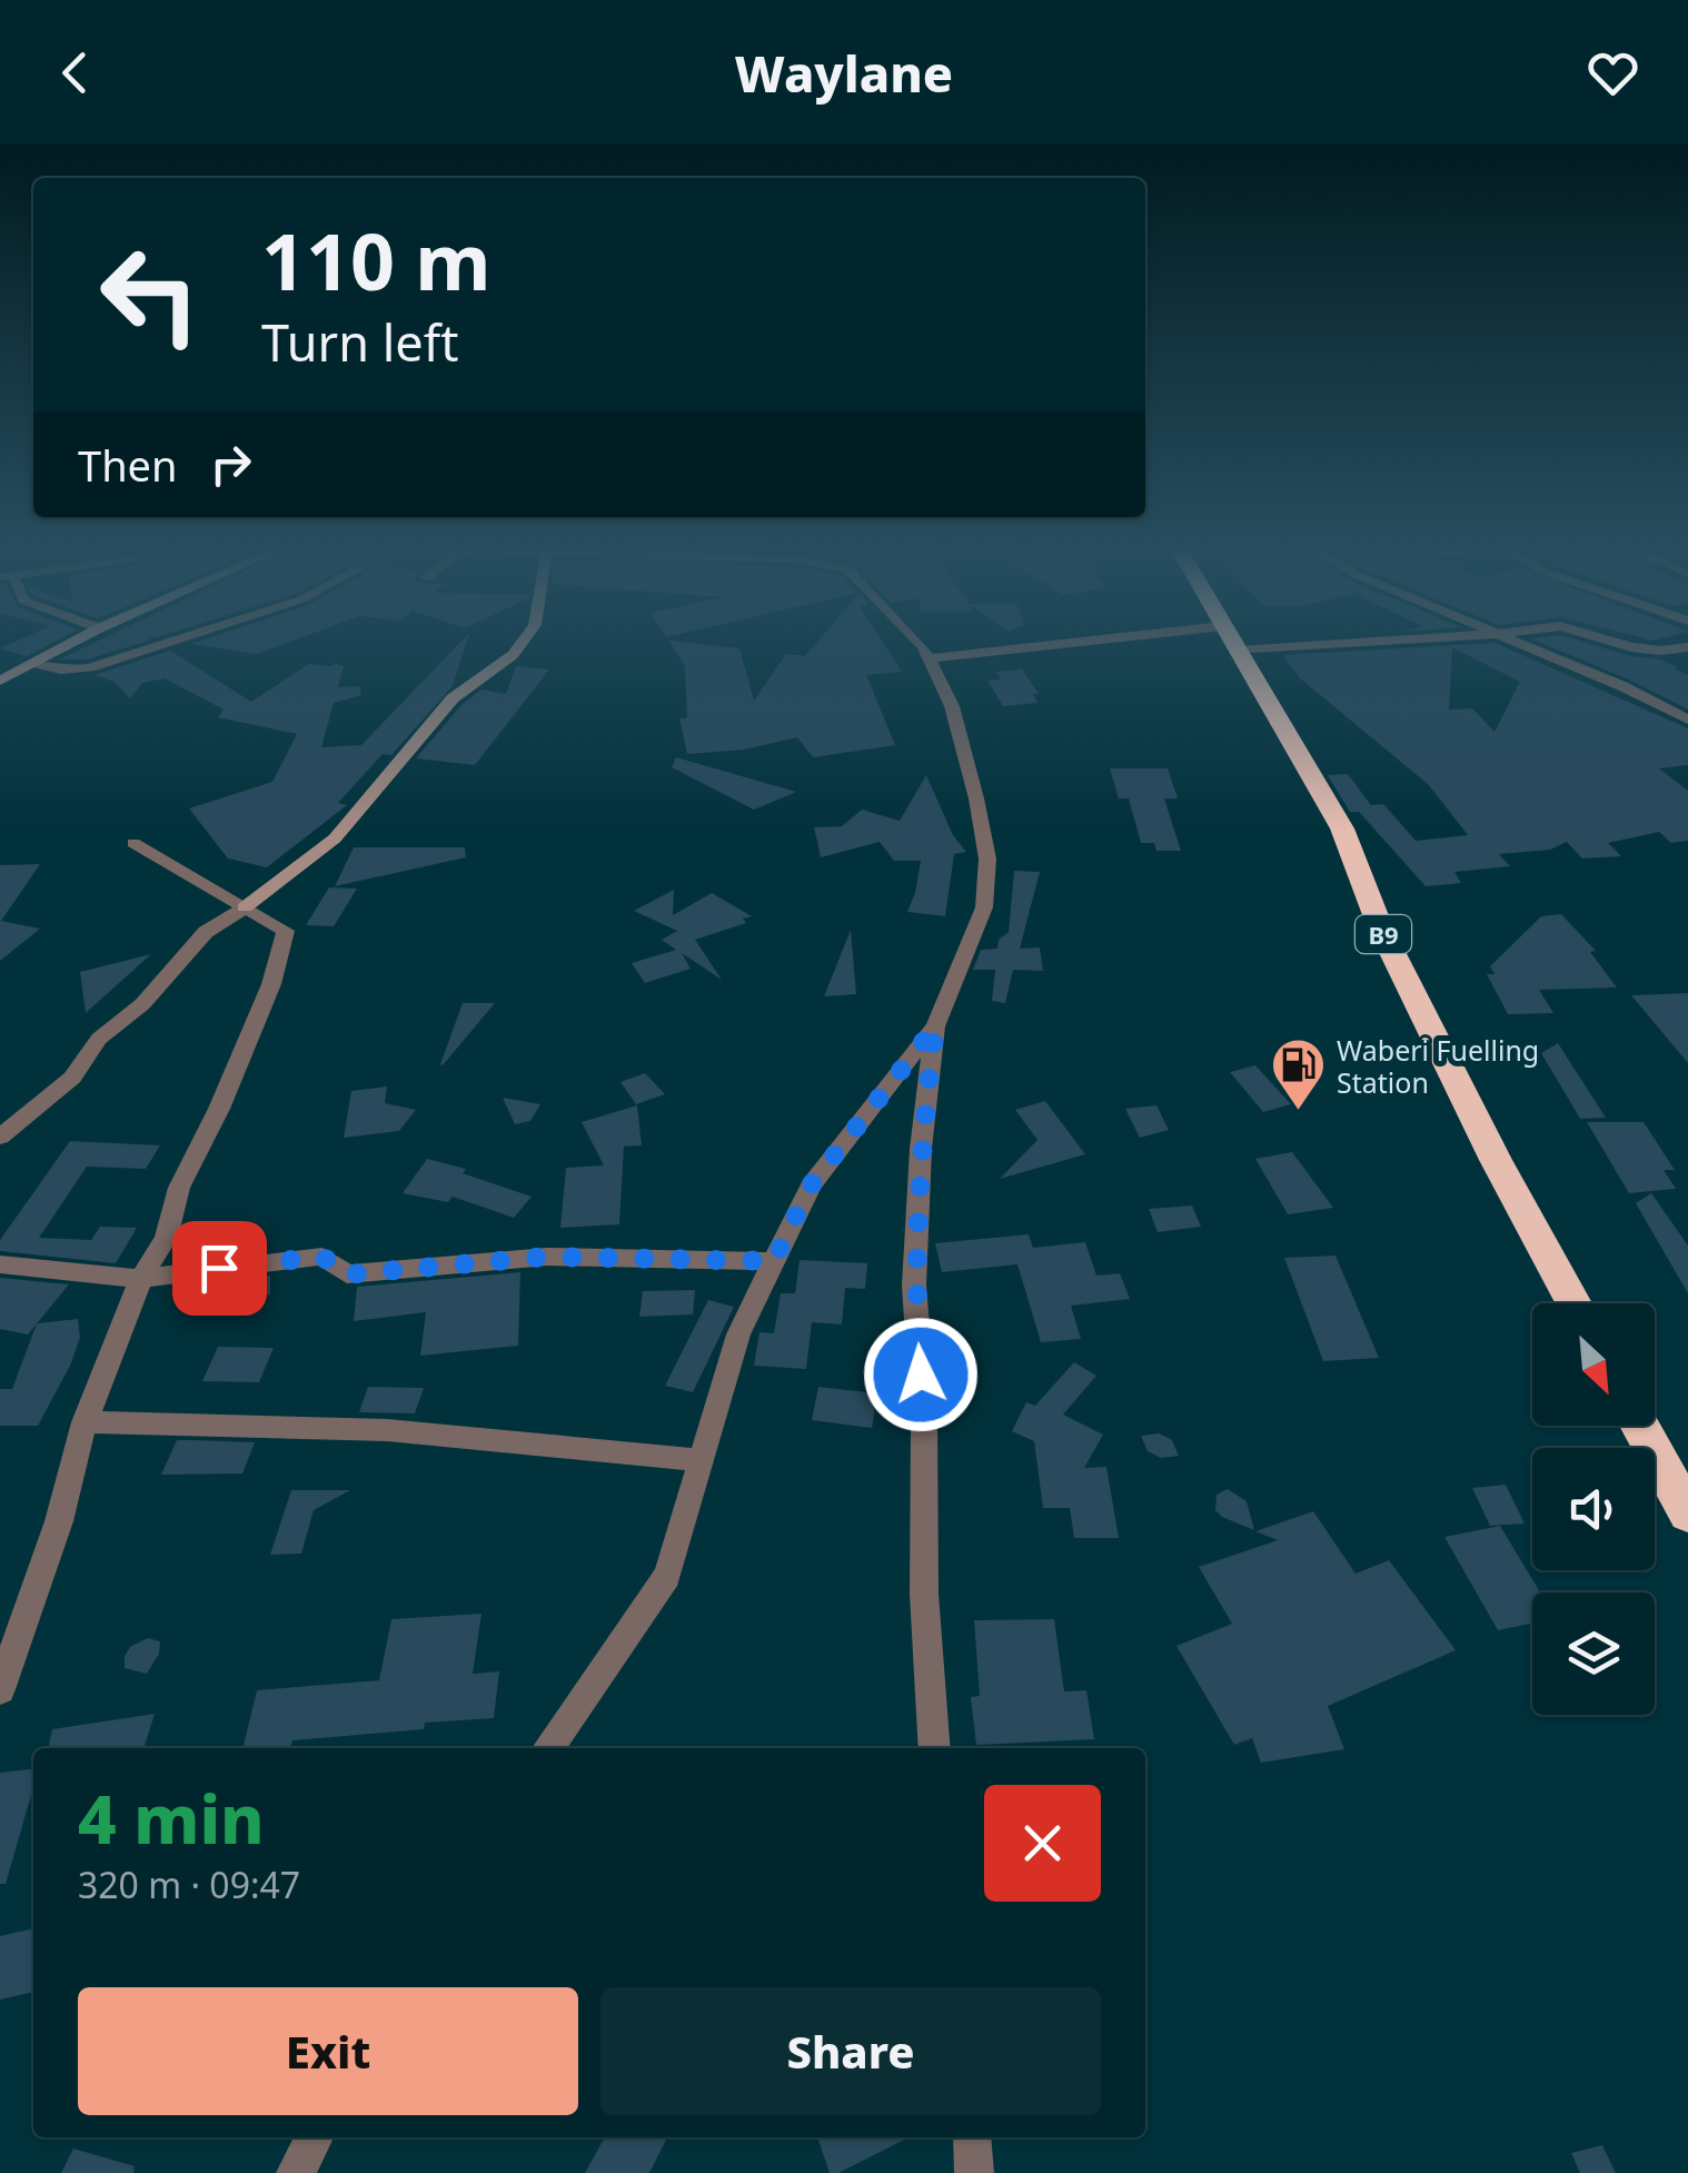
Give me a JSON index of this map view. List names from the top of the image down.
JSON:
{
  "streets": {
    "highway": ["B9"]
  },
  "places": {
    "fuel station": ["Waberi Fuelling Station"]
  },
  "north": "bottom right",
  "page": {
    "header": "Waylane",
    "turn": ["110 m", "Turn left"],
    "then": "Then",
    "heading": ["4 min", "320 m · 09:47"],
    "buttons": ["Exit", "Share"]
  }
}
